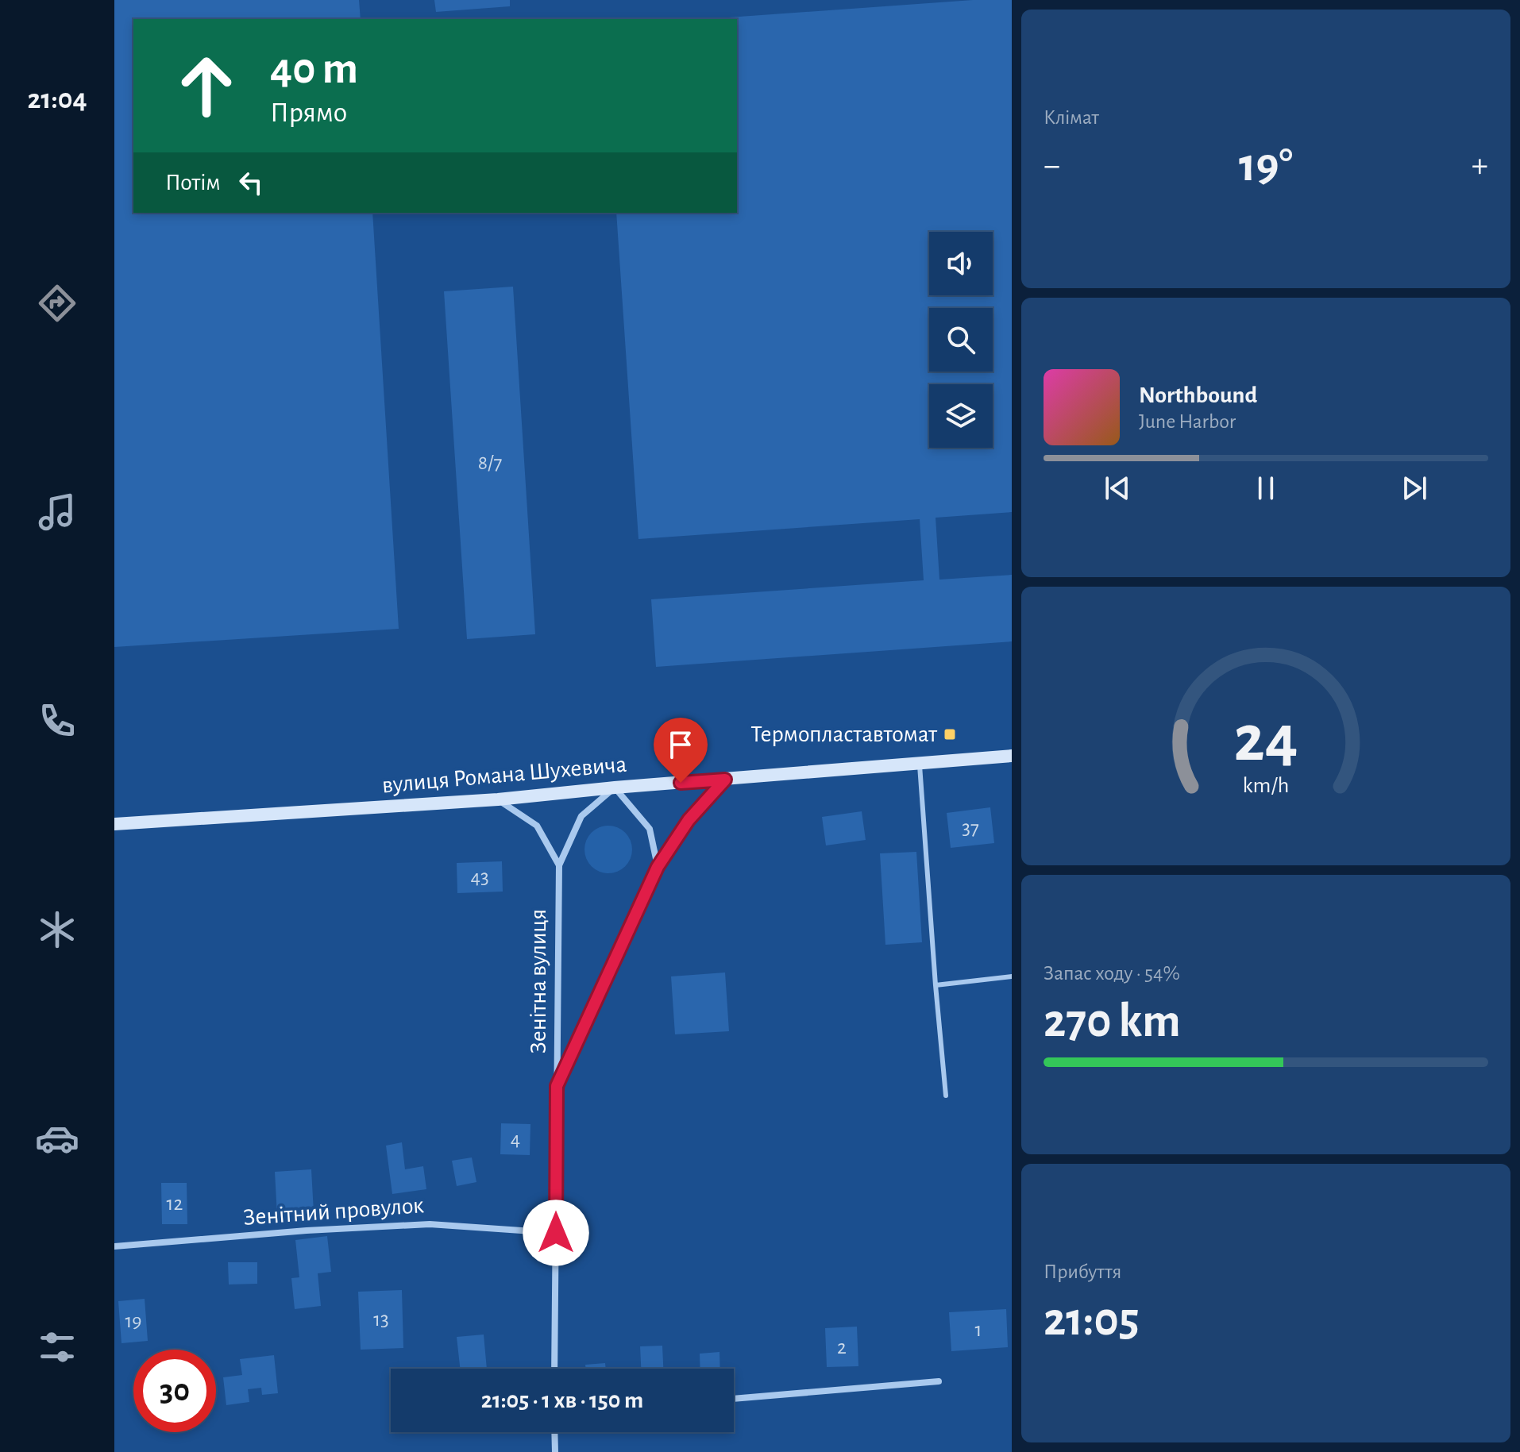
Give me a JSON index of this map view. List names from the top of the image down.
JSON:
{
  "streets": {
    "main road": ["вулиця Романа Шухевича"],
    "street": ["Зенітна вулиця", "Зенітний провулок"]
  },
  "crossings": [
    ["вулиця Романа Шухевича", "Зенітна вулиця"],
    ["Зенітна вулиця", "Зенітний провулок"]
  ],
  "places": {
    "transit": ["Термопластавтомат"]
  },
  "house_numbers": [
    "8/7",
    "37",
    "43",
    "4",
    "12",
    "13",
    "19",
    "1",
    "2"
  ],
  "page": {
    "tabs": "21:04",
    "tile": [
      "Клімат",
      ["Запас ходу · 54%", "270 km"],
      ["Прибуття", "21:05"]
    ],
    "turn": ["40 m", "Прямо"],
    "heat": ["−", "19°", "+"],
    "then": "Потім",
    "song": ["Northbound", "June Harbor"],
    "limit": "30",
    "trip": "21:05 · 1 хв · 150 m",
    "gauge": ["24", "km/h"]
  }
}
